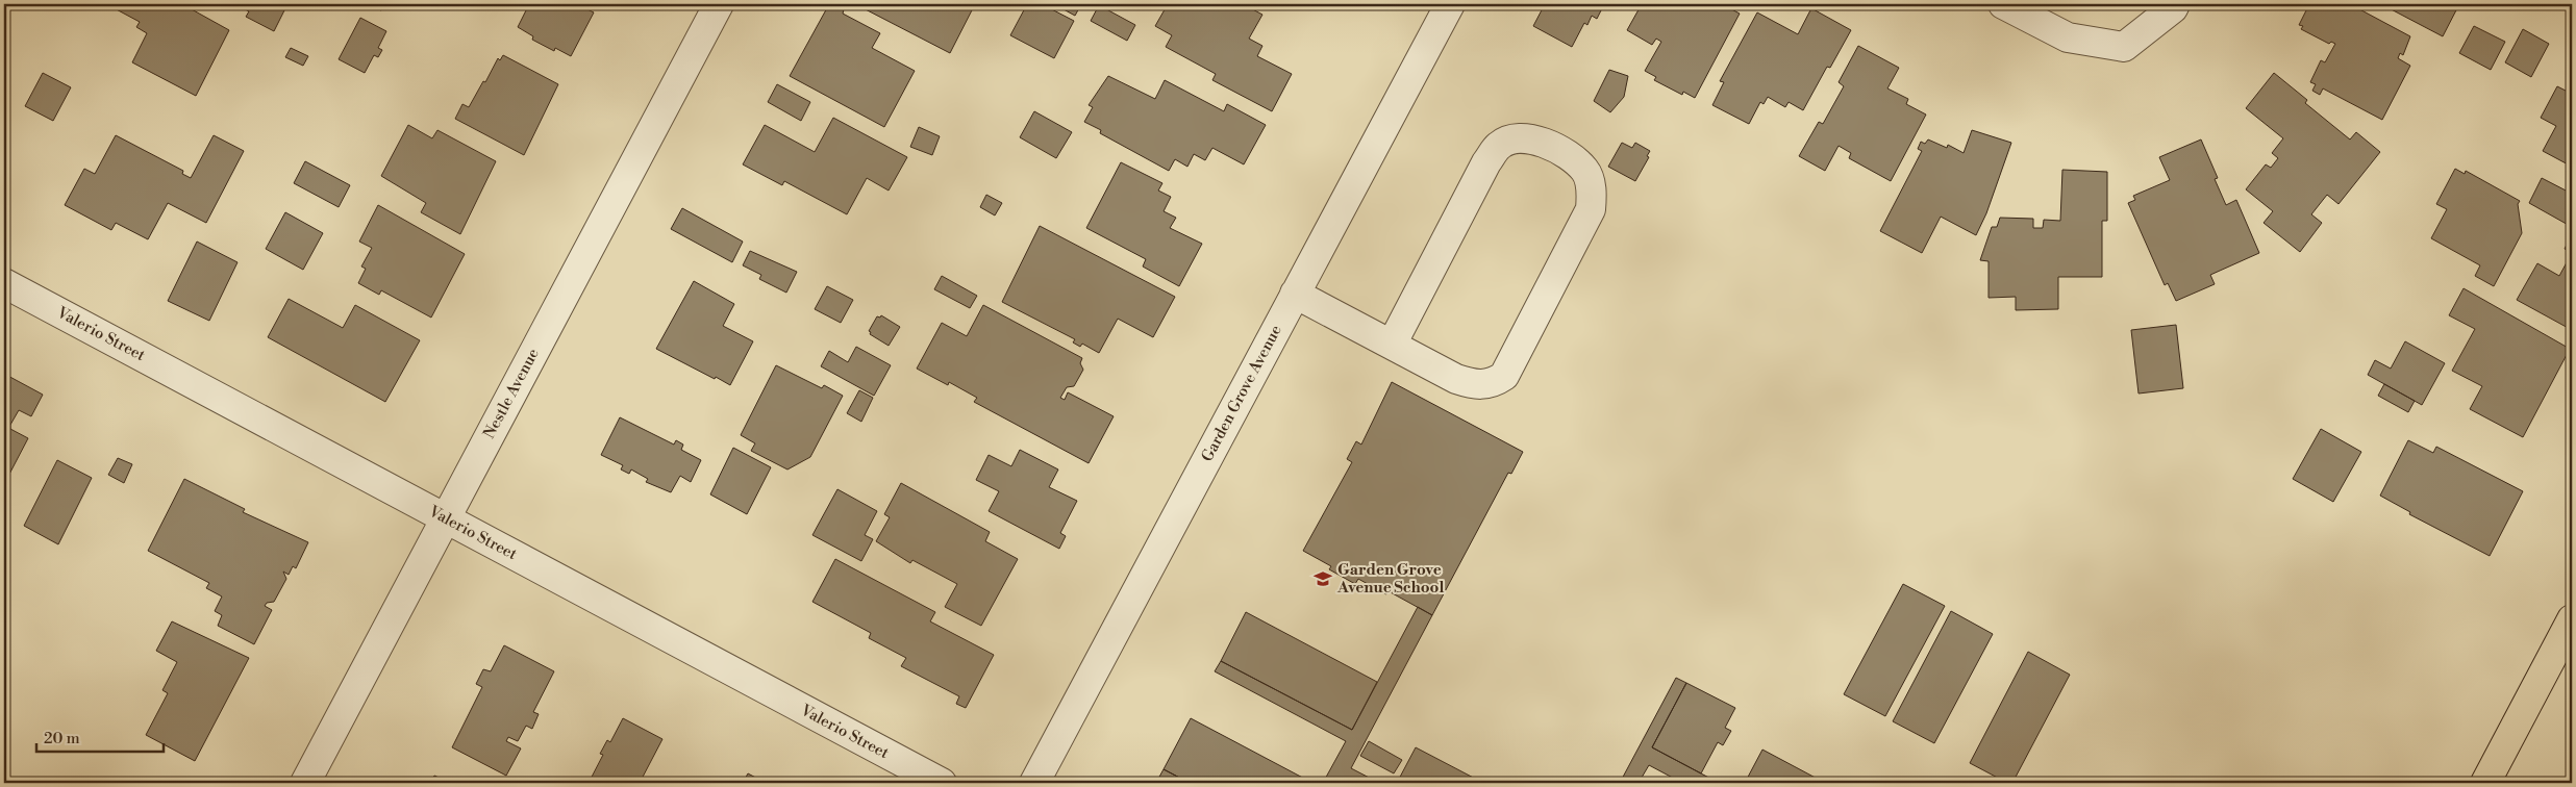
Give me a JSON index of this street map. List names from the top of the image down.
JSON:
{
  "streets": {
    "street": ["Valerio Street", "Nestle Avenue", "Garden Grove Avenue"]
  },
  "crossings": [
    ["Valerio Street", "Nestle Avenue"]
  ],
  "places": {
    "school or university": ["Garden Grove Avenue School"]
  },
  "scale_bar": "20 m"
}
